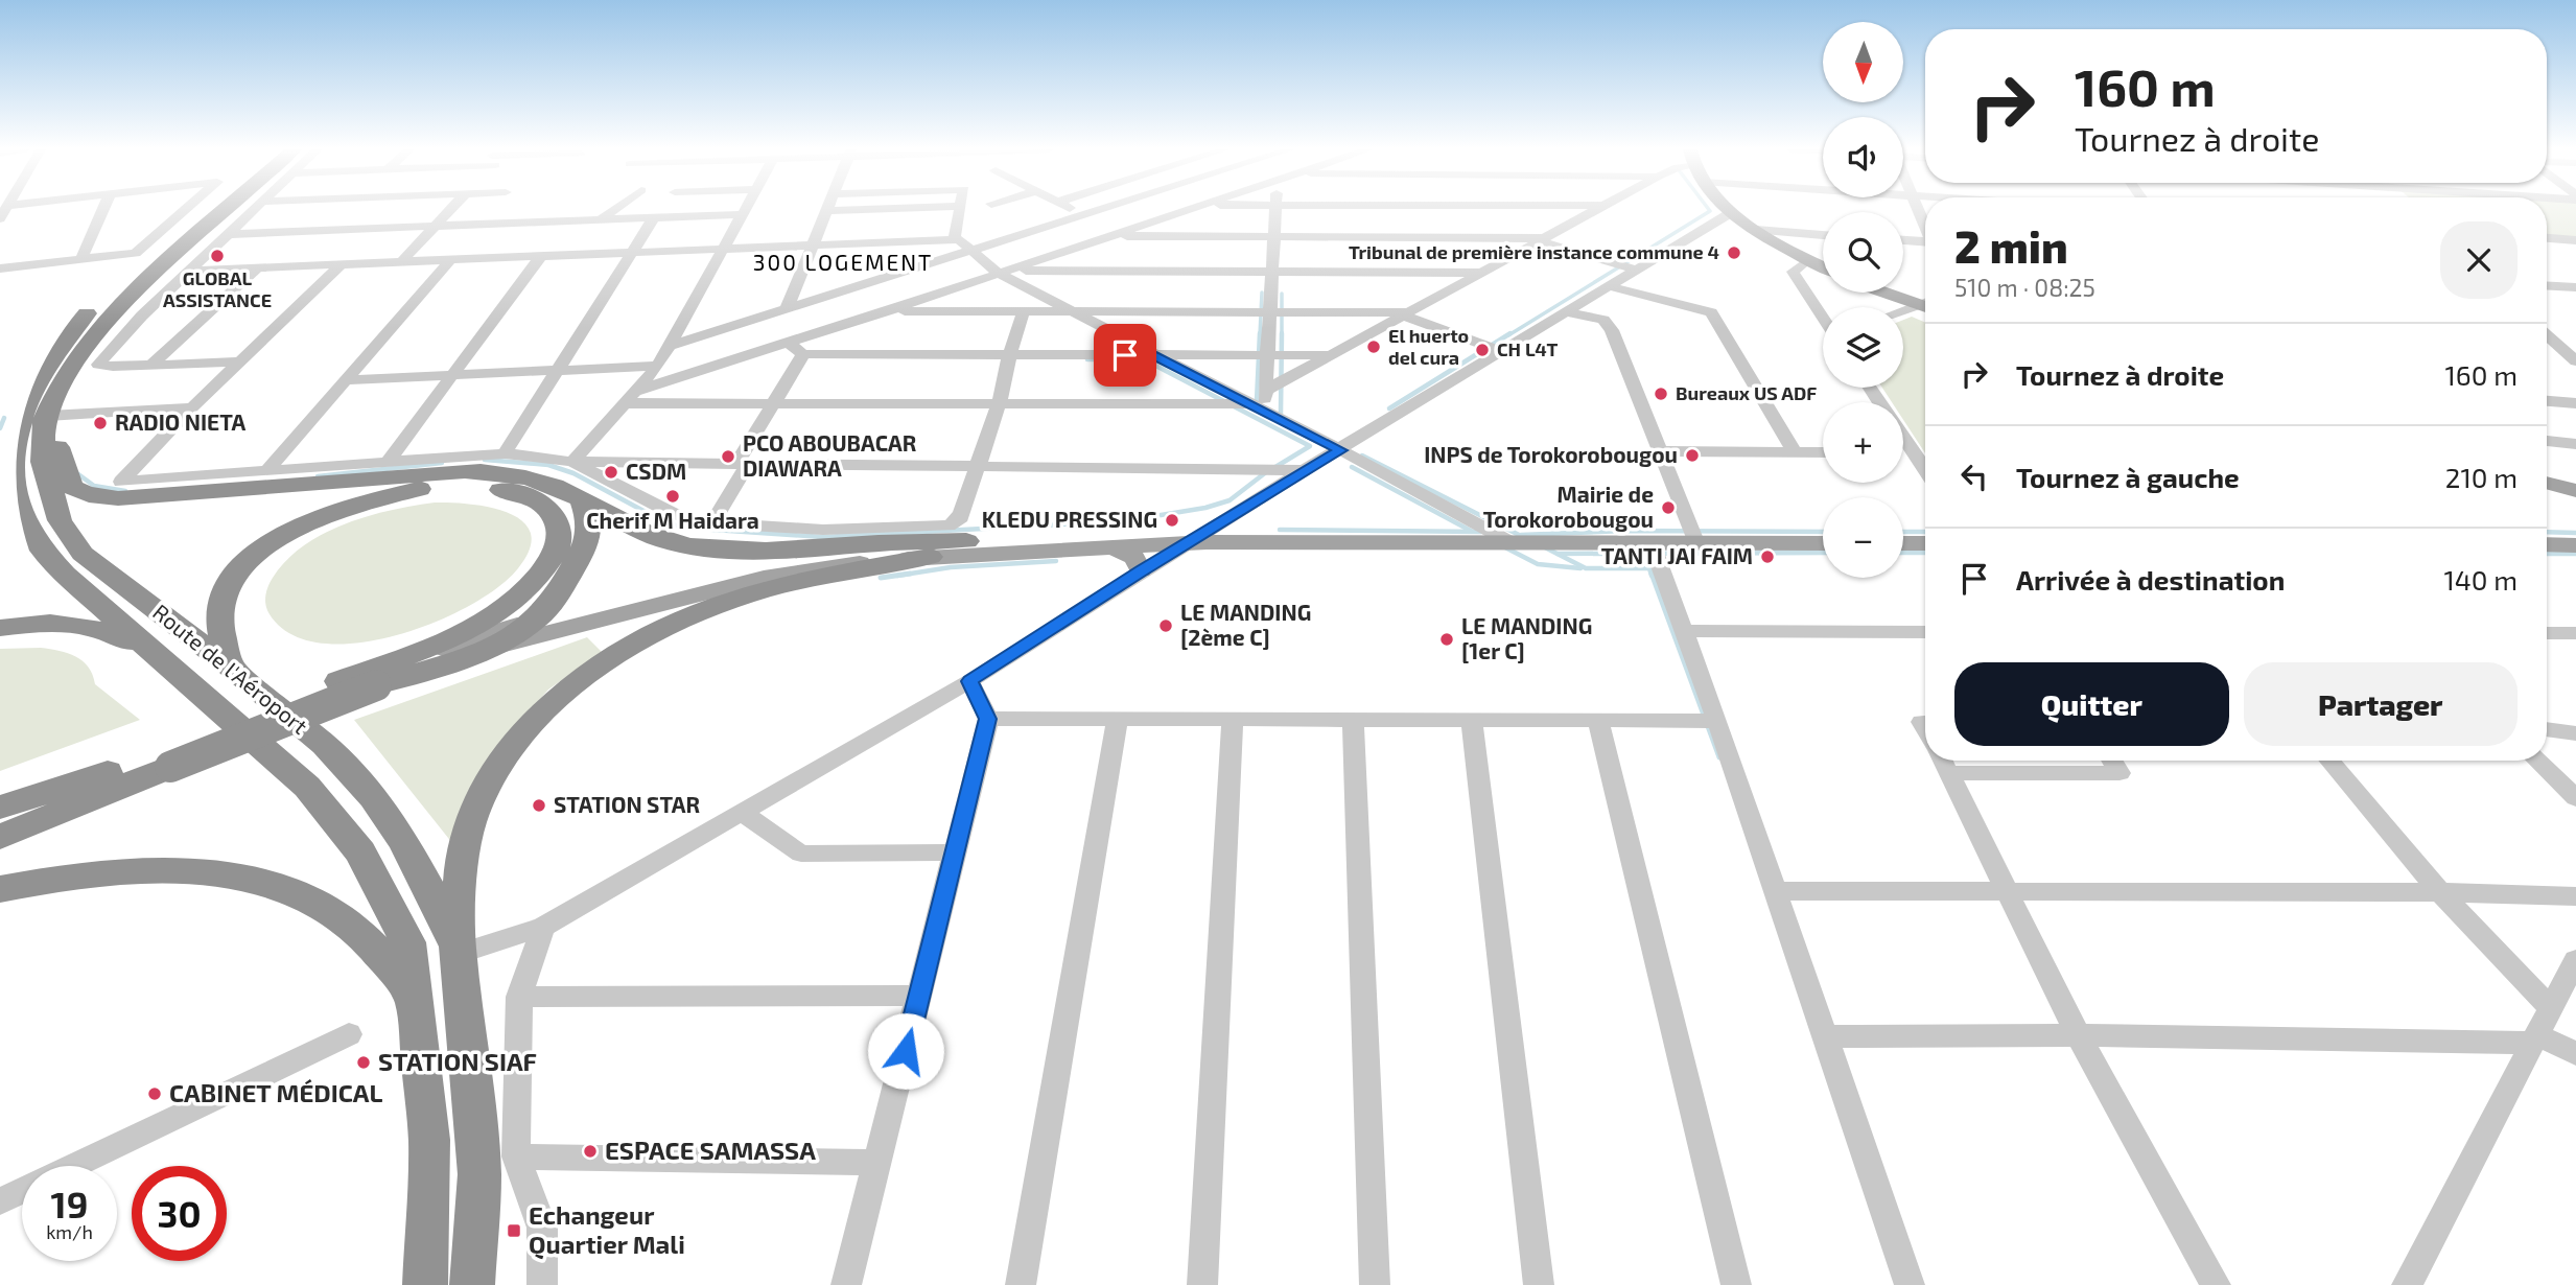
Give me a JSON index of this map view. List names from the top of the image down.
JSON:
{
  "streets": {
    "highway": ["Route de l'Aéroport"]
  },
  "districts": ["300 LOGEMENT"],
  "places": {
    "other": [
      "Tribunal de première instance commune 4",
      "GLOBAL ASSISTANCE",
      "El huerto del cura",
      "CH L4T",
      "Bureaux US ADF",
      "RADIO NIETA",
      "INPS de Torokorobougou",
      "PCO ABOUBACAR DIAWARA",
      "CSDM",
      "Cherif M Haidara",
      "Mairie de Torokorobougou",
      "KLEDU PRESSING",
      "TANTI JAI FAIM",
      "LE MANDING [2ème C]",
      "LE MANDING [1er C]",
      "STATION STAR",
      "STATION SIAF",
      "CABINET MÉDICAL",
      "ESPACE SAMASSA"
    ],
    "transit": ["Echangeur Quartier Mali"]
  },
  "north": "bottom",
  "page": {
    "map_buttons": ["+", "−"],
    "turn": ["160 m", "Tournez à droite"],
    "heading": ["2 min", "510 m · 08:25"],
    "list": [
      {
        "name": "Tournez à droite",
        "value": "160 m"
      },
      {
        "name": "Tournez à gauche",
        "value": "210 m"
      },
      {
        "name": "Arrivée à destination",
        "value": "140 m"
      }
    ],
    "buttons": ["Quitter", "Partager"],
    "speed": "19 km/h",
    "limit": "30"
  }
}
